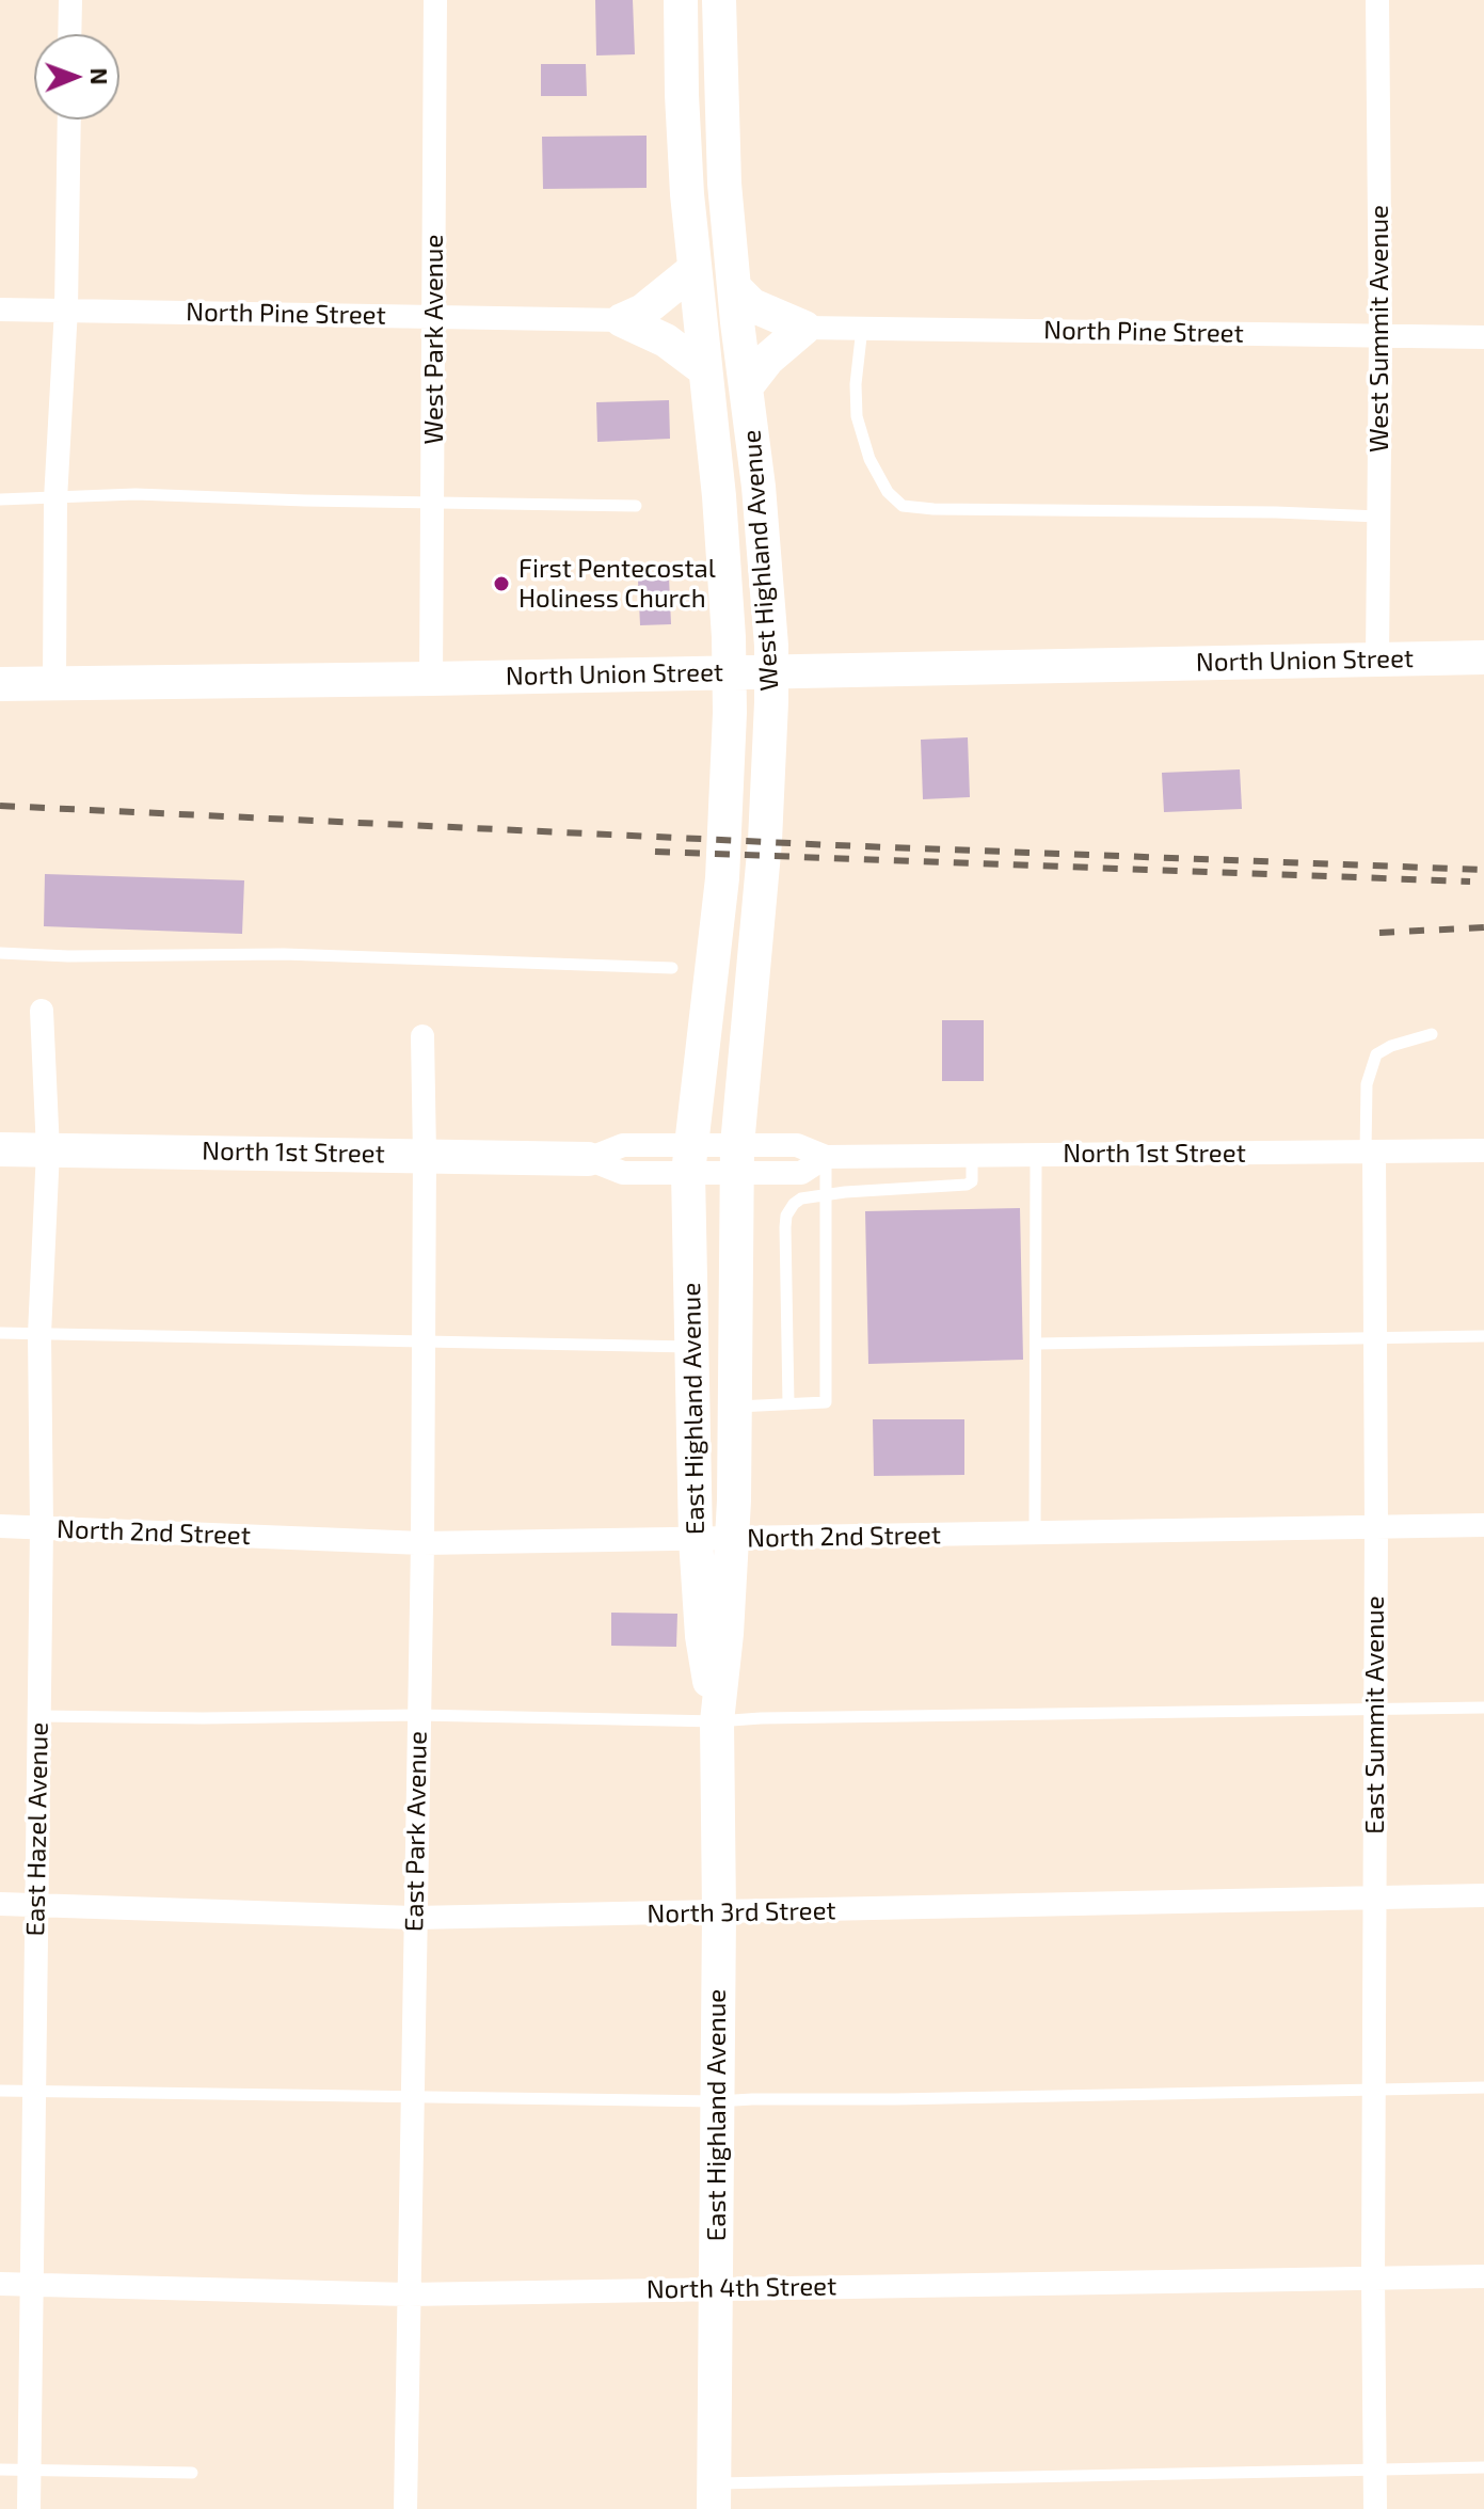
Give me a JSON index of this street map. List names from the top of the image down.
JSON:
{
  "streets": {
    "main road": [
      "West Highland Avenue",
      "North Union Street",
      "North 1st Street",
      "East Highland Avenue"
    ],
    "street": [
      "North Pine Street",
      "West Summit Avenue",
      "West Park Avenue",
      "North 2nd Street",
      "East Summit Avenue",
      "East Hazel Avenue",
      "East Park Avenue",
      "North 3rd Street",
      "North 4th Street"
    ]
  },
  "crossings": [
    ["North Pine Street", "West Summit Avenue"],
    ["North Pine Street", "West Park Avenue"],
    ["West Summit Avenue", "North Union Street"],
    ["West Park Avenue", "North Union Street"],
    ["West Highland Avenue", "North 1st Street"],
    ["West Highland Avenue", "East Highland Avenue"],
    ["North 1st Street", "East Highland Avenue"],
    ["North 1st Street", "East Summit Avenue"],
    ["North 1st Street", "East Hazel Avenue"],
    ["North 1st Street", "East Park Avenue"],
    ["East Highland Avenue", "North 2nd Street"],
    ["East Highland Avenue", "North 3rd Street"],
    ["East Highland Avenue", "North 4th Street"],
    ["North 2nd Street", "East Summit Avenue"],
    ["North 2nd Street", "East Hazel Avenue"],
    ["North 2nd Street", "East Park Avenue"],
    ["East Summit Avenue", "North 3rd Street"],
    ["East Summit Avenue", "North 4th Street"],
    ["East Hazel Avenue", "North 3rd Street"],
    ["East Hazel Avenue", "North 4th Street"],
    ["East Park Avenue", "North 3rd Street"],
    ["East Park Avenue", "North 4th Street"]
  ],
  "places": ["First Pentecostal Holiness Church"],
  "north": "right"
}
